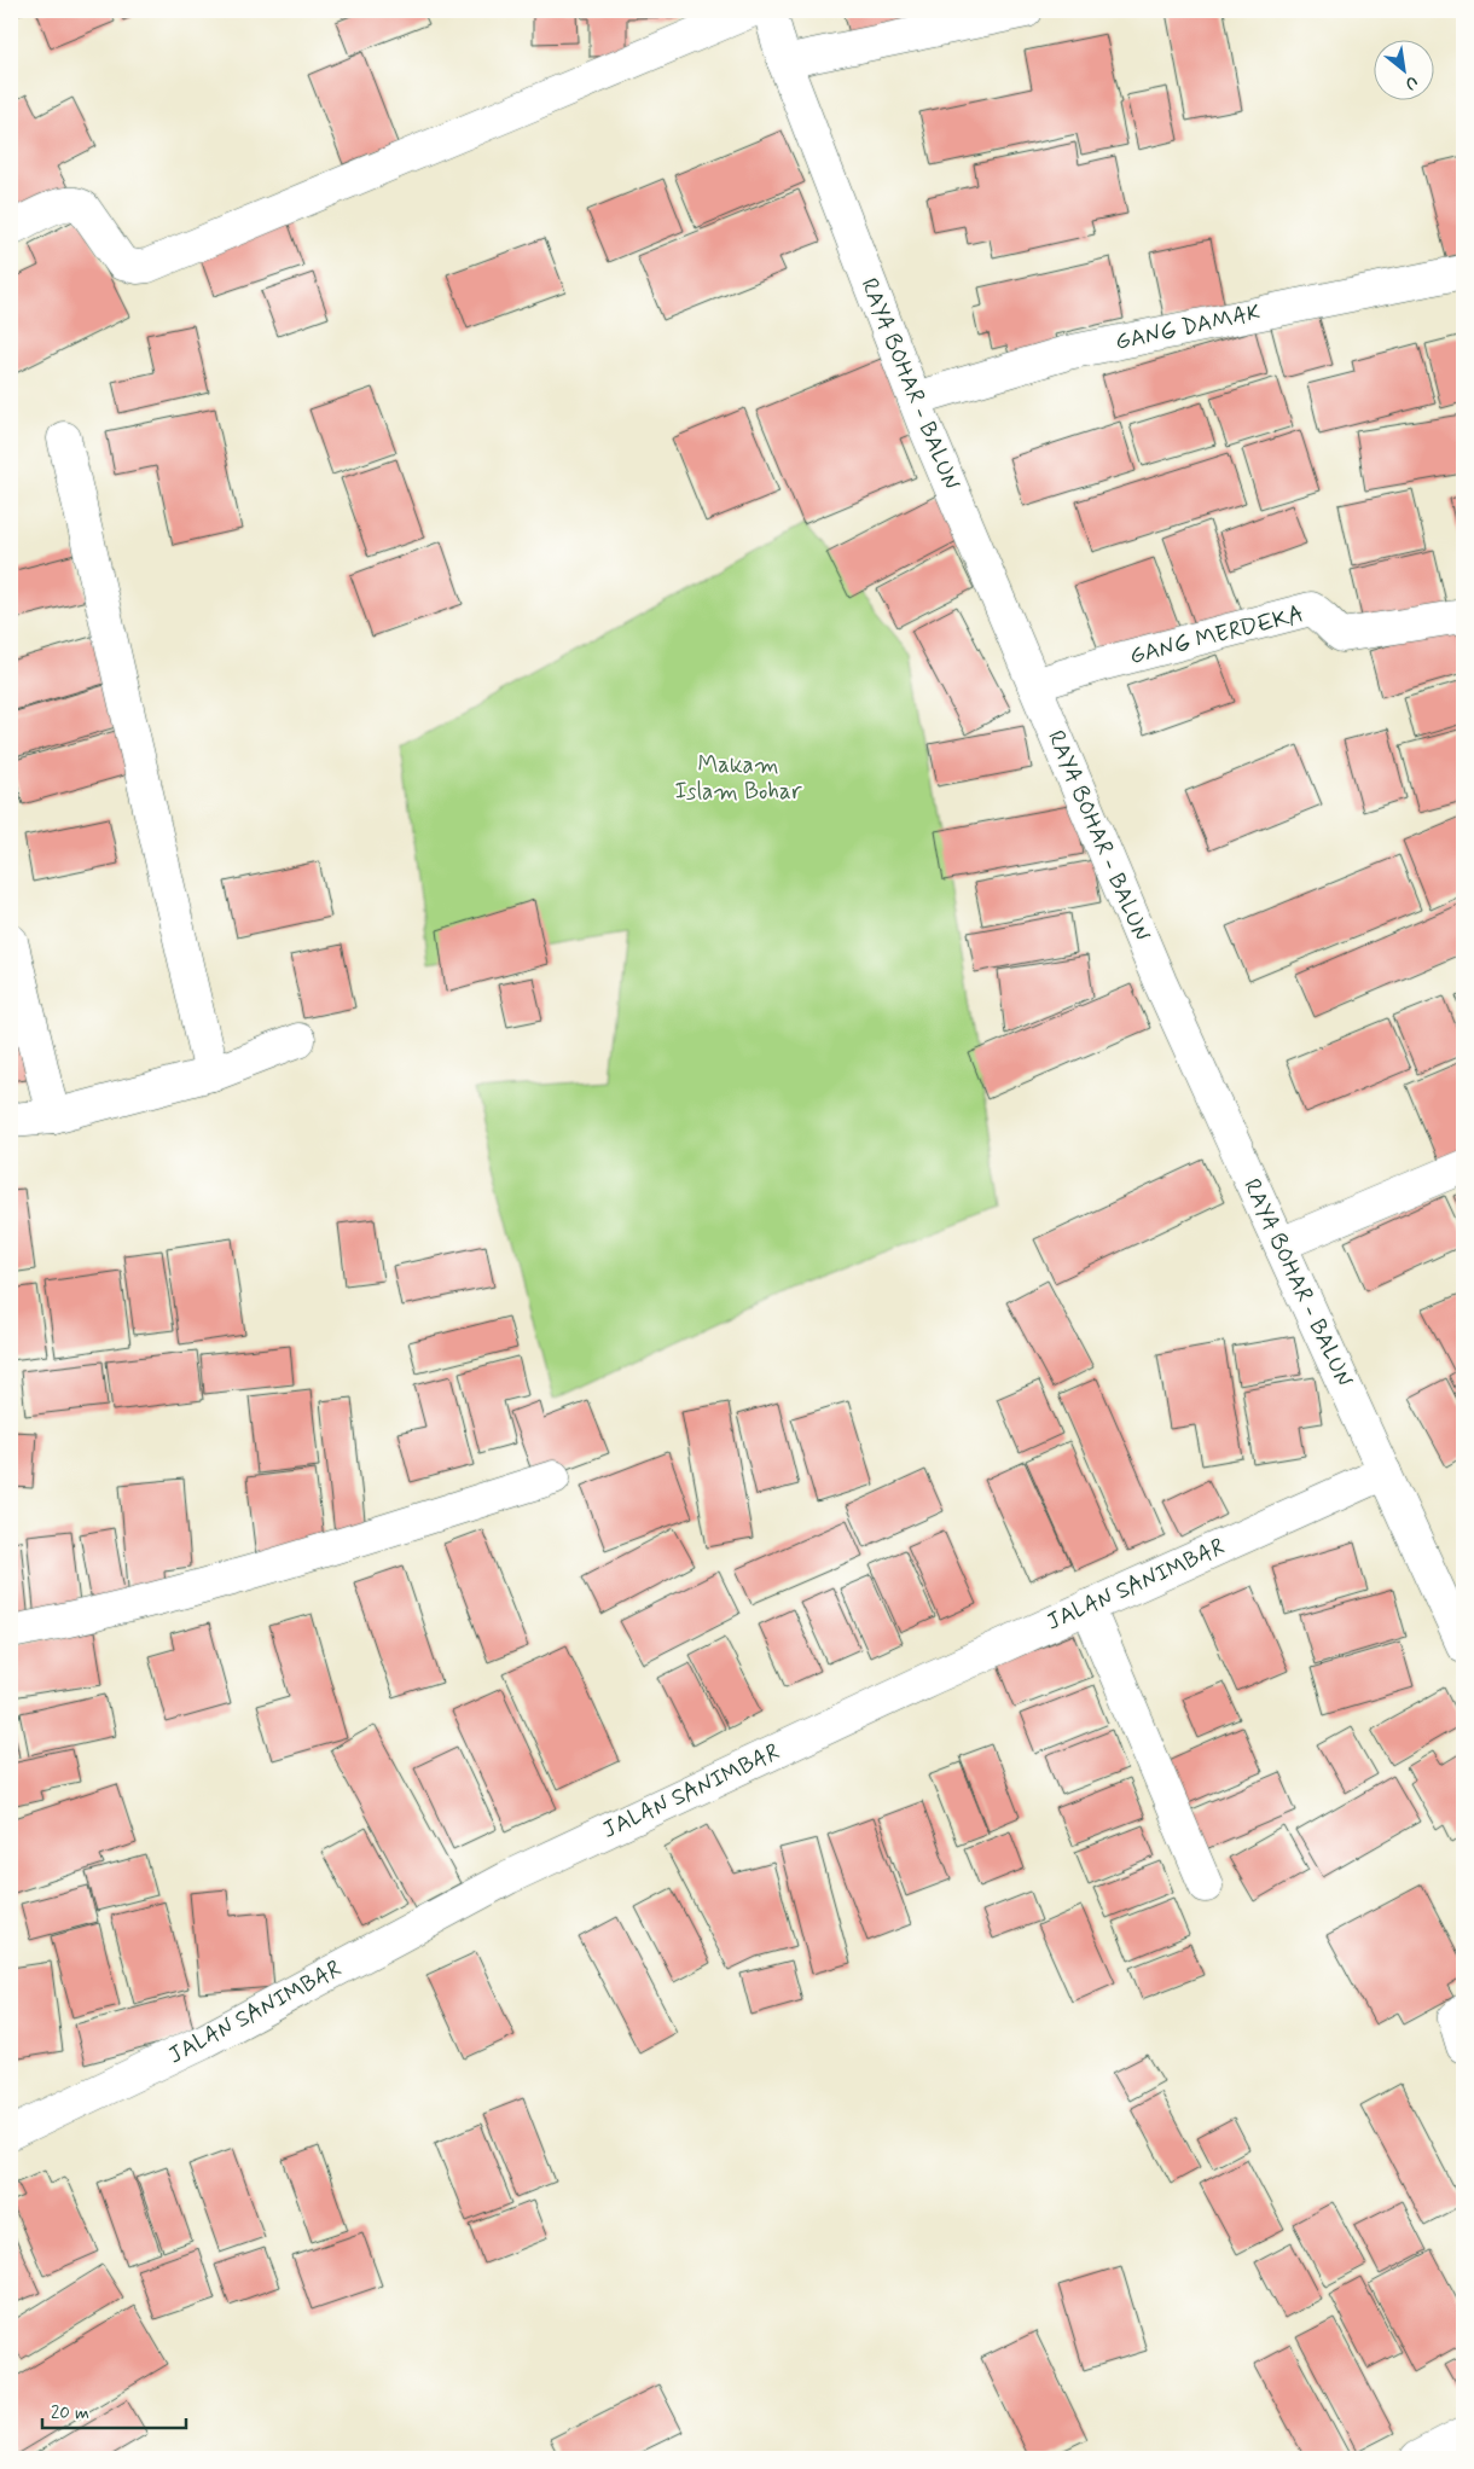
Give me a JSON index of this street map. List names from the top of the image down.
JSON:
{
  "streets": {
    "street": [
      "GANG DAMAK",
      "RAYA BOHAR - BALUN",
      "GANG MERDEKA",
      "JALAN SANIMBAR"
    ]
  },
  "crossings": [
    ["GANG DAMAK", "RAYA BOHAR - BALUN"],
    ["RAYA BOHAR - BALUN", "GANG MERDEKA"],
    ["RAYA BOHAR - BALUN", "JALAN SANIMBAR"]
  ],
  "parks": ["Makam Islam Bohar"],
  "scale_bar": "20 m",
  "north": "bottom right"
}
